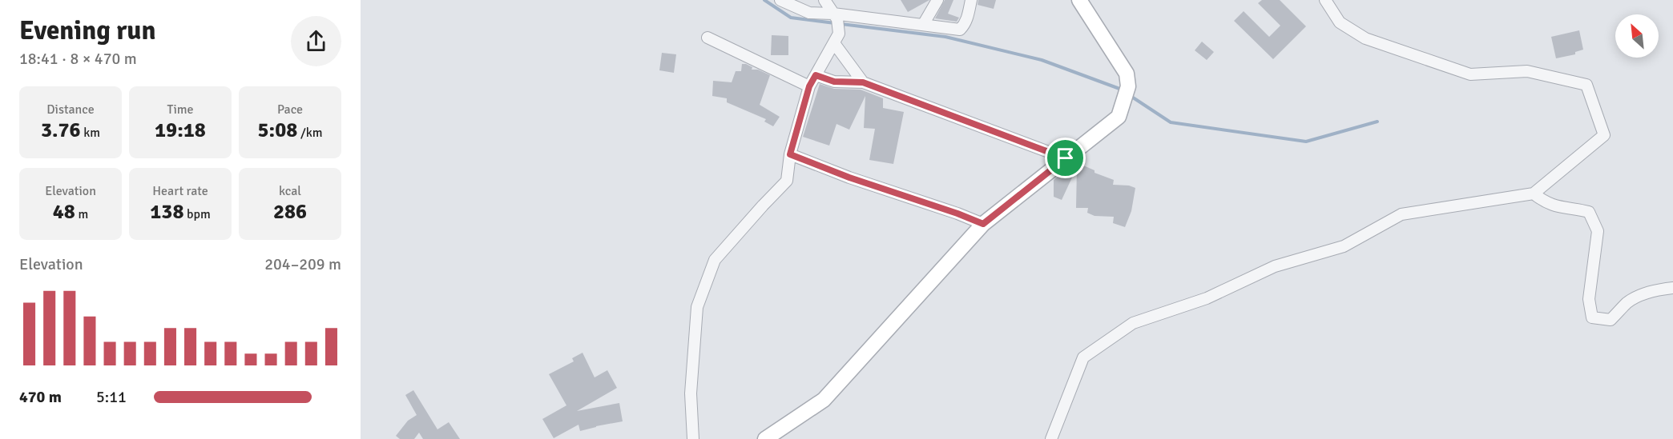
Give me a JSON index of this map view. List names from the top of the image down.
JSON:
{
  "north": "top left",
  "page": {
    "heading": ["Evening run", "18:41 · 8 × 470 m"],
    "stats": [
      ["Distance", "3.76 km"],
      ["Time", "19:18"],
      ["Pace", "5:08 /km"],
      ["Elevation", "48 m"],
      ["Heart rate", "138 bpm"],
      ["kcal", "286"]
    ],
    "chart": ["Elevation", "204–209 m"],
    "list": [
      {
        "name": "470 m",
        "note": "5:11"
      }
    ]
  }
}
